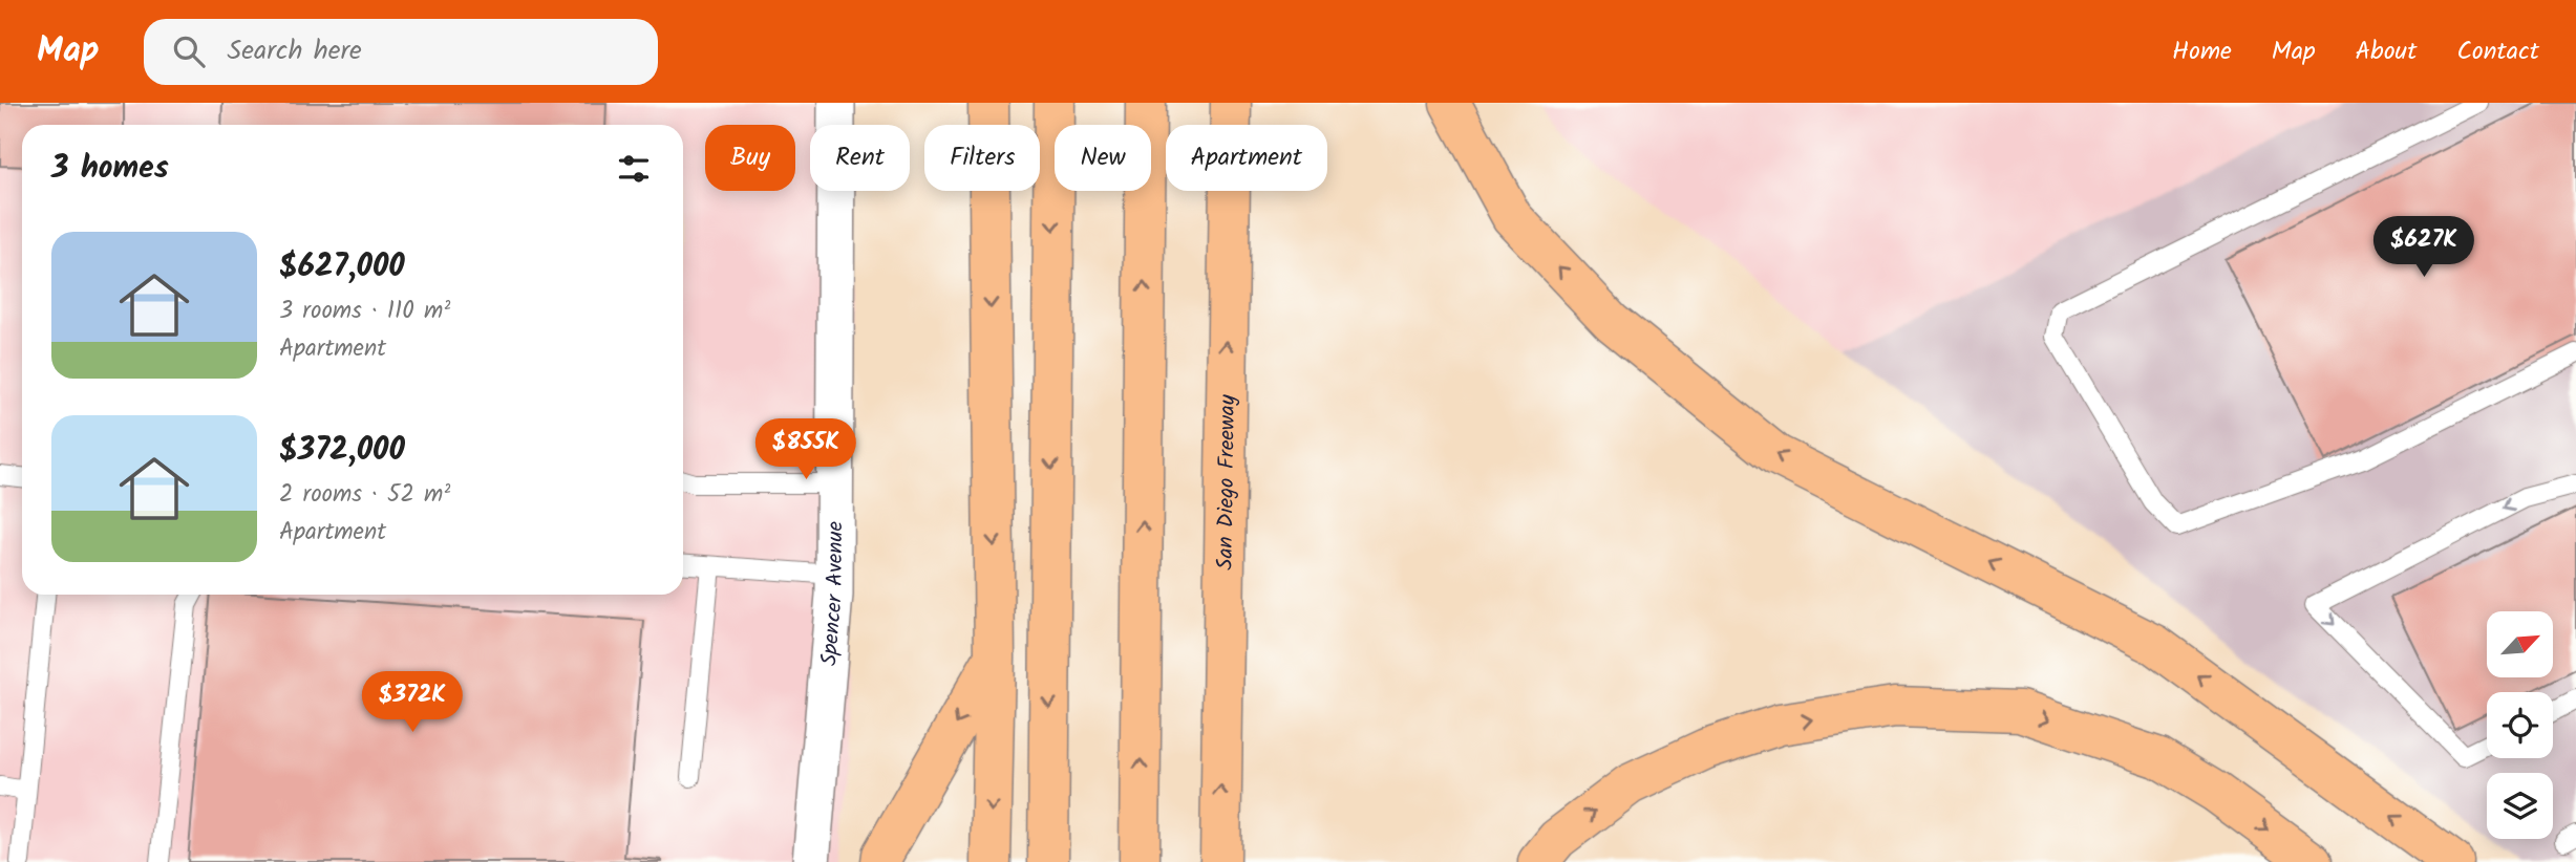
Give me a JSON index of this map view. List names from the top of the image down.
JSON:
{
  "streets": {
    "highway": ["San Diego Freeway"],
    "street": ["Spencer Avenue"]
  },
  "north": "top right",
  "page": {
    "header": "Map",
    "search": "Search here",
    "nav": [
      "Home",
      "Map",
      "About",
      "Contact"
    ],
    "chip": [
      "Buy",
      "Rent",
      "Filters",
      "New",
      "Apartment"
    ],
    "heading": "3 homes",
    "list": [
      {
        "name": "$627,000",
        "note": "3 rooms · 110 m² · Apartment"
      },
      {
        "name": "$372,000",
        "note": "2 rooms · 52 m² · Apartment"
      }
    ],
    "price": ["$627K", "$855K", "$372K"]
  }
}
